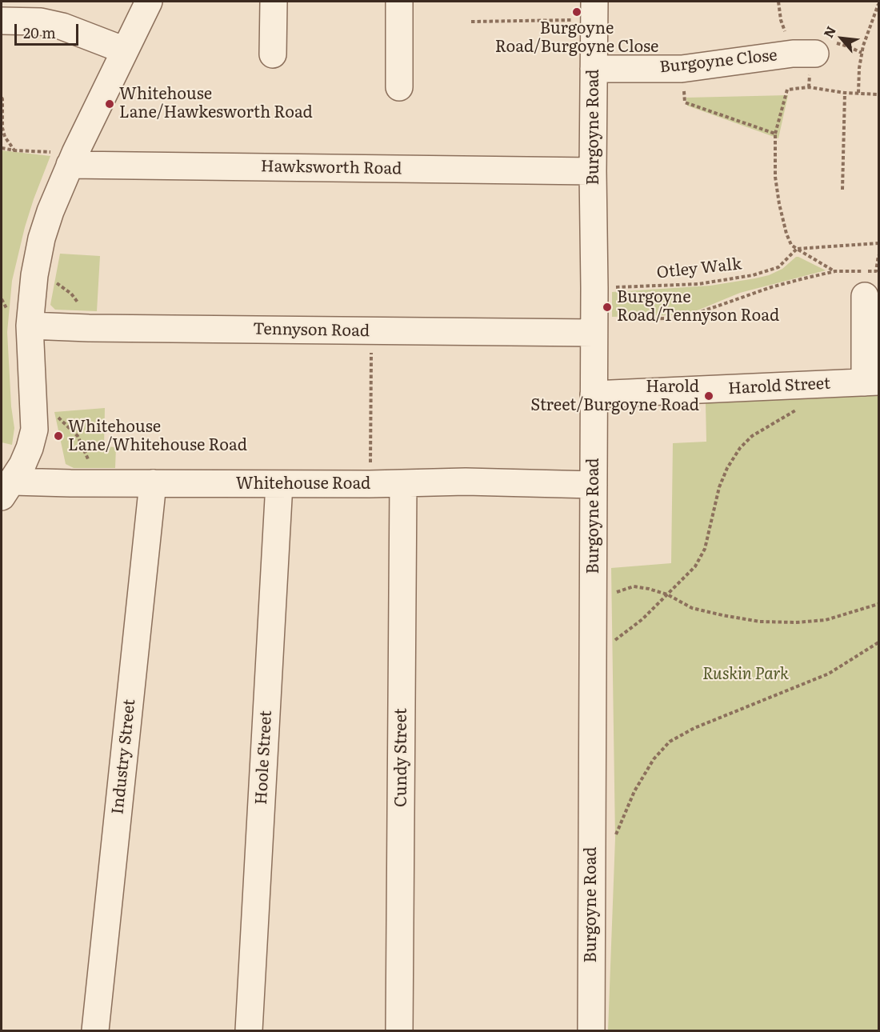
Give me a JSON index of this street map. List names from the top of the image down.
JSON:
{
  "streets": {
    "street": [
      "Burgoyne Close",
      "Burgoyne Road",
      "Hawksworth Road",
      "Tennyson Road",
      "Harold Street",
      "Whitehouse Road",
      "Industry Street",
      "Hoole Street",
      "Cundy Street"
    ],
    "path": ["Otley Walk"]
  },
  "crossings": [
    ["Burgoyne Close", "Burgoyne Road"],
    ["Burgoyne Road", "Hawksworth Road"],
    ["Burgoyne Road", "Otley Walk"],
    ["Burgoyne Road", "Tennyson Road"],
    ["Burgoyne Road", "Harold Street"],
    ["Burgoyne Road", "Whitehouse Road"],
    ["Whitehouse Road", "Industry Street"],
    ["Whitehouse Road", "Hoole Street"],
    ["Whitehouse Road", "Cundy Street"]
  ],
  "parks": ["Ruskin Park"],
  "places": [
    "Burgoyne Road/Burgoyne Close",
    "Whitehouse Lane/Hawkesworth Road",
    "Burgoyne Road/Tennyson Road",
    "Harold Street/Burgoyne Road",
    "Whitehouse Lane/Whitehouse Road"
  ],
  "scale_bar": "20 m",
  "north": "top left"
}
